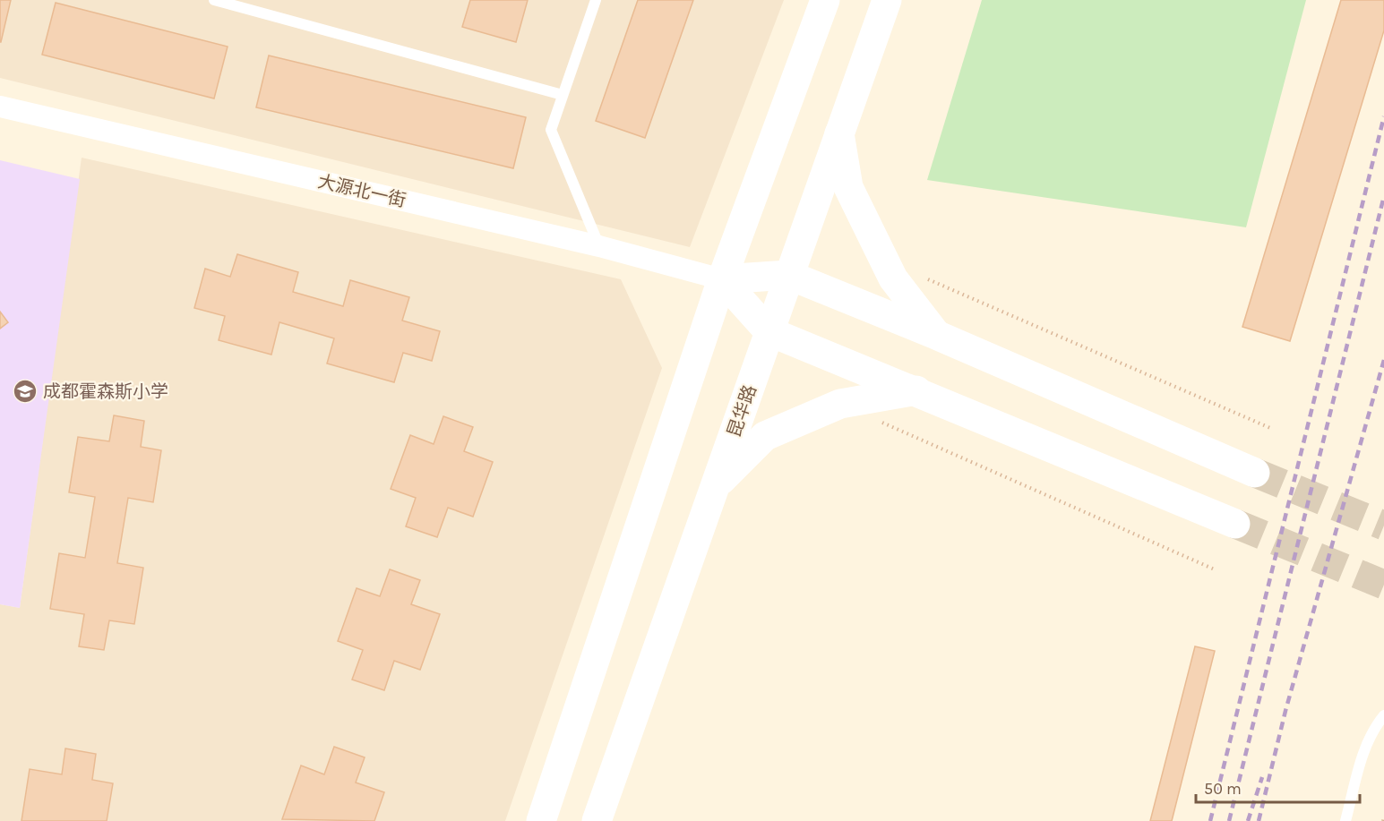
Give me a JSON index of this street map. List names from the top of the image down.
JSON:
{
  "streets": {
    "main road": ["昆华路"],
    "street": ["大源北一街"]
  },
  "places": {
    "school or university": ["成都霍森斯小学"]
  },
  "scale_bar": "50 m"
}
